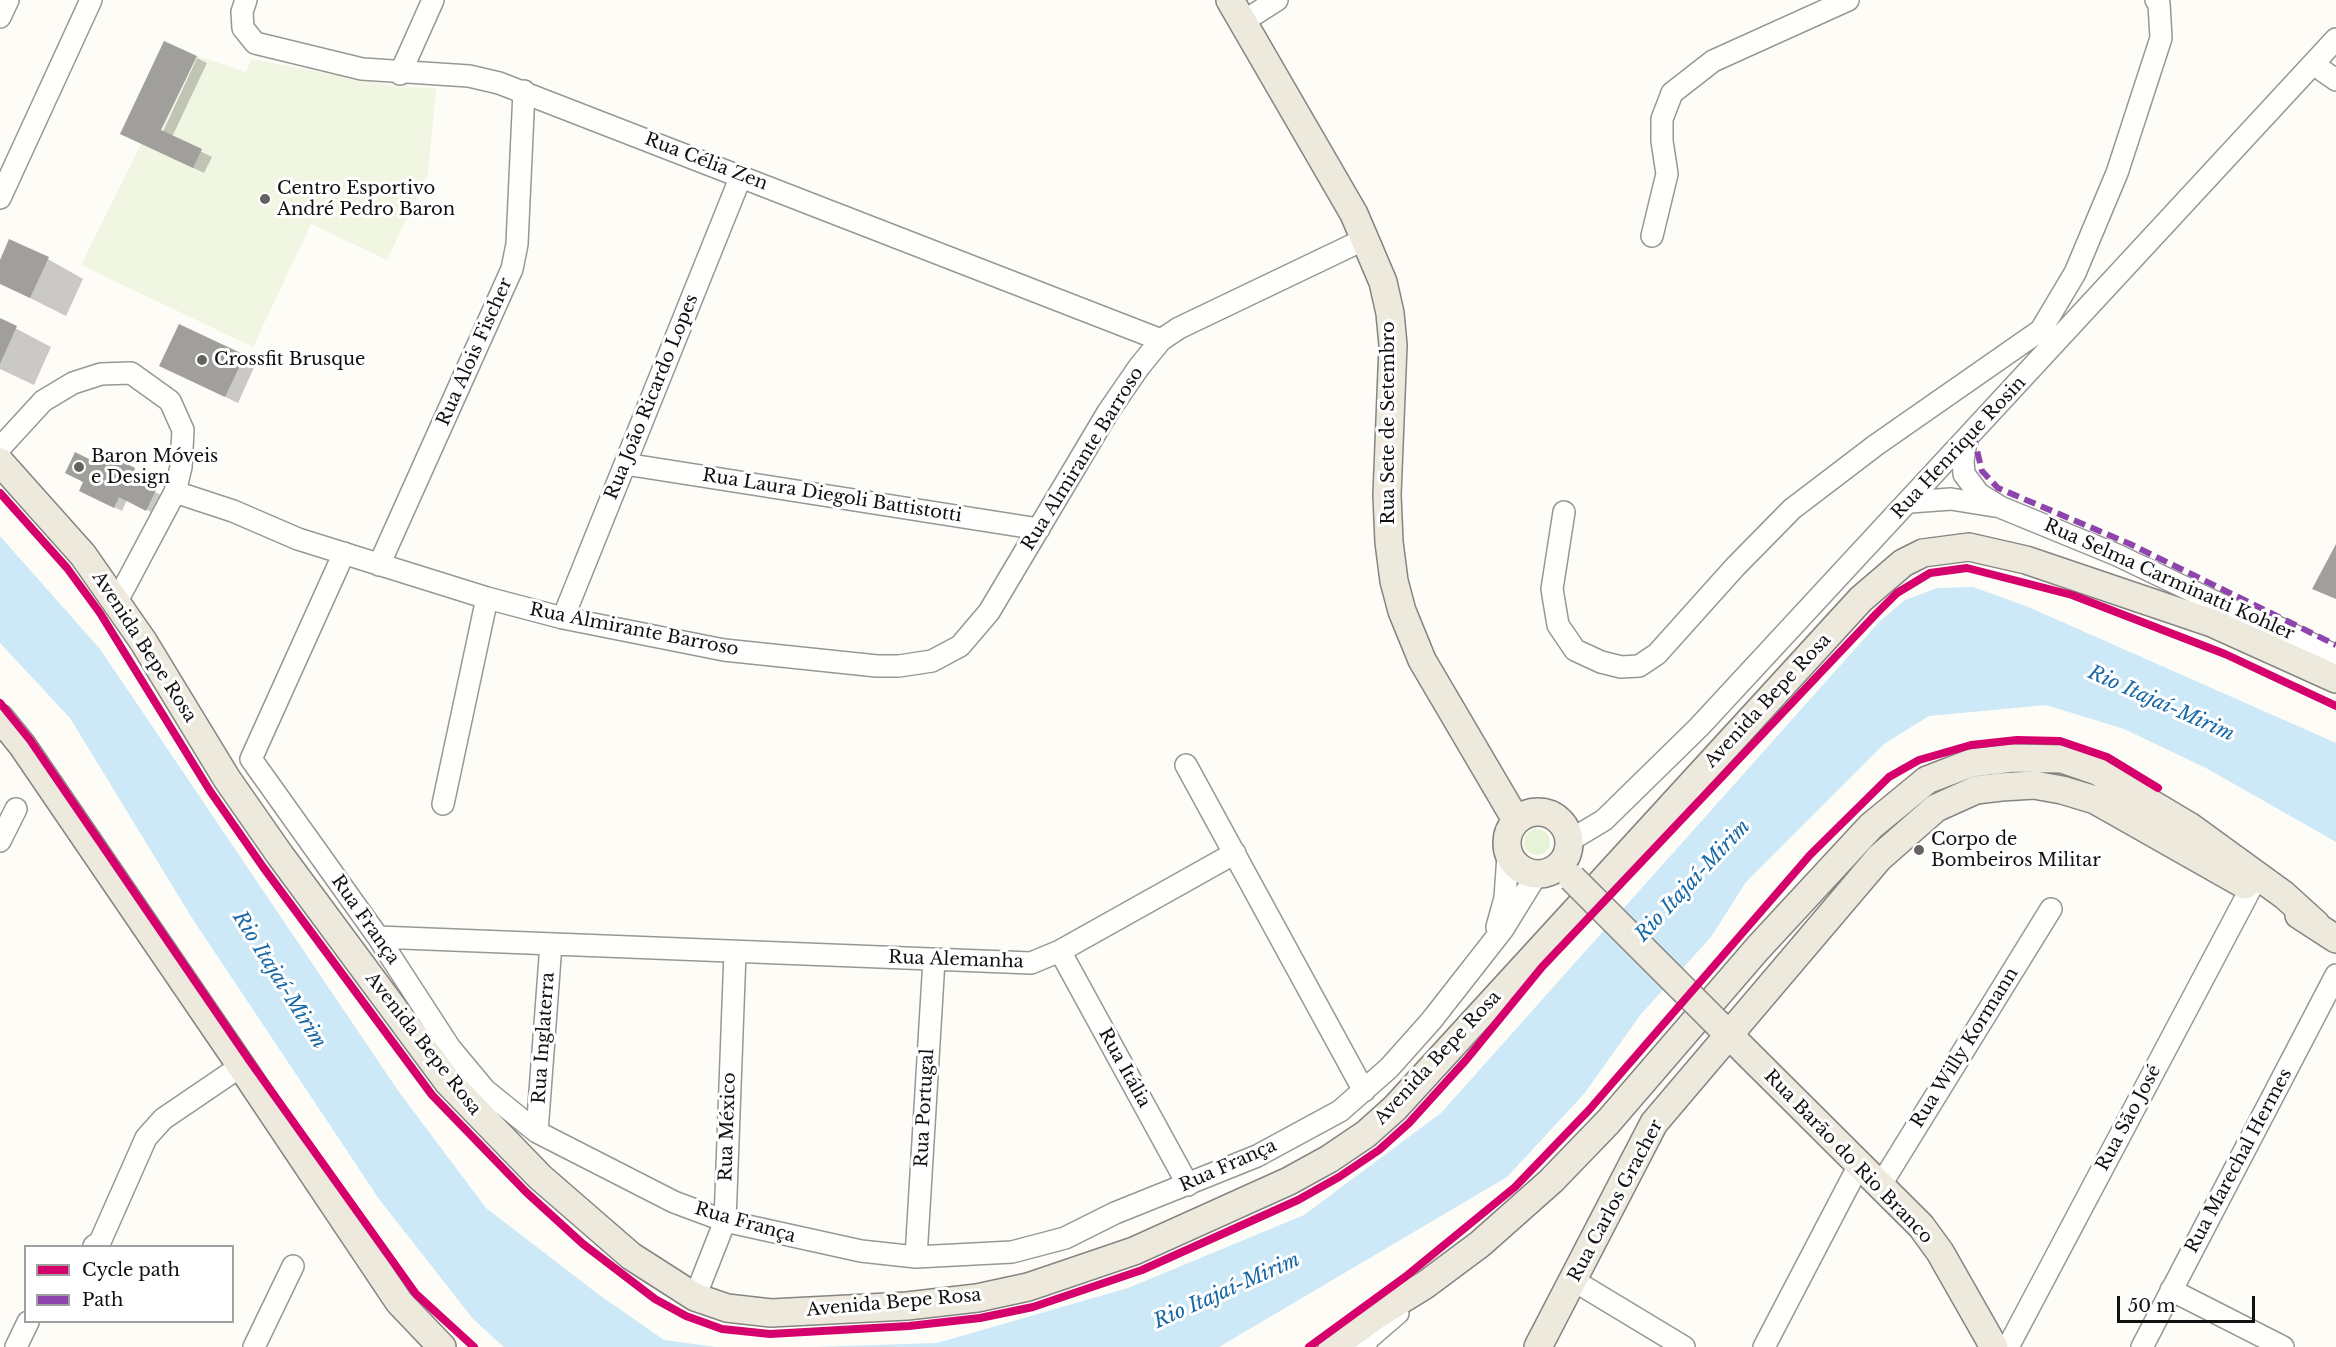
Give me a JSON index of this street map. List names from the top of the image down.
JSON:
{
  "streets": {
    "main road": [
      "Rua Sete de Setembro",
      "Avenida Bepe Rosa",
      "Rua Barão do Rio Branco",
      "Rua Carlos Gracher"
    ],
    "street": [
      "Rua Célia Zen",
      "Rua Alois Fischer",
      "Rua João Ricardo Lopes",
      "Rua Henrique Rosin",
      "Rua Almirante Barroso",
      "Rua Laura Diegoli Battistotti",
      "Rua Selma Carminatti Kohler",
      "Rua França",
      "Rua Alemanha",
      "Rua Inglaterra",
      "Rua Willy Kormann",
      "Rua Itália",
      "Rua Portugal",
      "Rua São José",
      "Rua México",
      "Rua Marechal Hermes"
    ]
  },
  "crossings": [
    ["Rua Célia Zen", "Rua Alois Fischer"],
    ["Rua Célia Zen", "Rua João Ricardo Lopes"],
    ["Rua Célia Zen", "Rua Almirante Barroso"],
    ["Rua Alois Fischer", "Rua Almirante Barroso"],
    ["Rua João Ricardo Lopes", "Rua Almirante Barroso"],
    ["Rua João Ricardo Lopes", "Rua Laura Diegoli Battistotti"],
    ["Rua Sete de Setembro", "Rua Henrique Rosin"],
    ["Rua Sete de Setembro", "Rua Almirante Barroso"],
    ["Rua Sete de Setembro", "Rua França"],
    ["Rua Sete de Setembro", "Rua Barão do Rio Branco"],
    ["Rua Henrique Rosin", "Rua Selma Carminatti Kohler"],
    ["Rua Henrique Rosin", "Rua França"],
    ["Rua Henrique Rosin", "Rua Barão do Rio Branco"],
    ["Rua Almirante Barroso", "Rua Laura Diegoli Battistotti"],
    ["Rua Almirante Barroso", "Rua França"],
    ["Avenida Bepe Rosa", "Rua México"],
    ["Rua França", "Rua Alemanha"],
    ["Rua França", "Rua Inglaterra"],
    ["Rua França", "Rua Itália"],
    ["Rua França", "Rua Portugal"],
    ["Rua França", "Rua México"],
    ["Rua França", "Rua Barão do Rio Branco"],
    ["Rua Alemanha", "Rua Inglaterra"],
    ["Rua Alemanha", "Rua Itália"],
    ["Rua Alemanha", "Rua Portugal"],
    ["Rua Alemanha", "Rua México"],
    ["Rua Willy Kormann", "Rua Barão do Rio Branco"],
    ["Rua São José", "Rua Carlos Gracher"],
    ["Rua Barão do Rio Branco", "Rua Carlos Gracher"]
  ],
  "water": ["Rio Itajaí-Mirim"],
  "places": [
    "Centro Esportivo André Pedro Baron",
    "Crossfit Brusque",
    "Baron Móveis e Design",
    "Corpo de Bombeiros Militar"
  ],
  "legend": ["Cycle path", "Path"],
  "scale_bar": "50 m"
}
